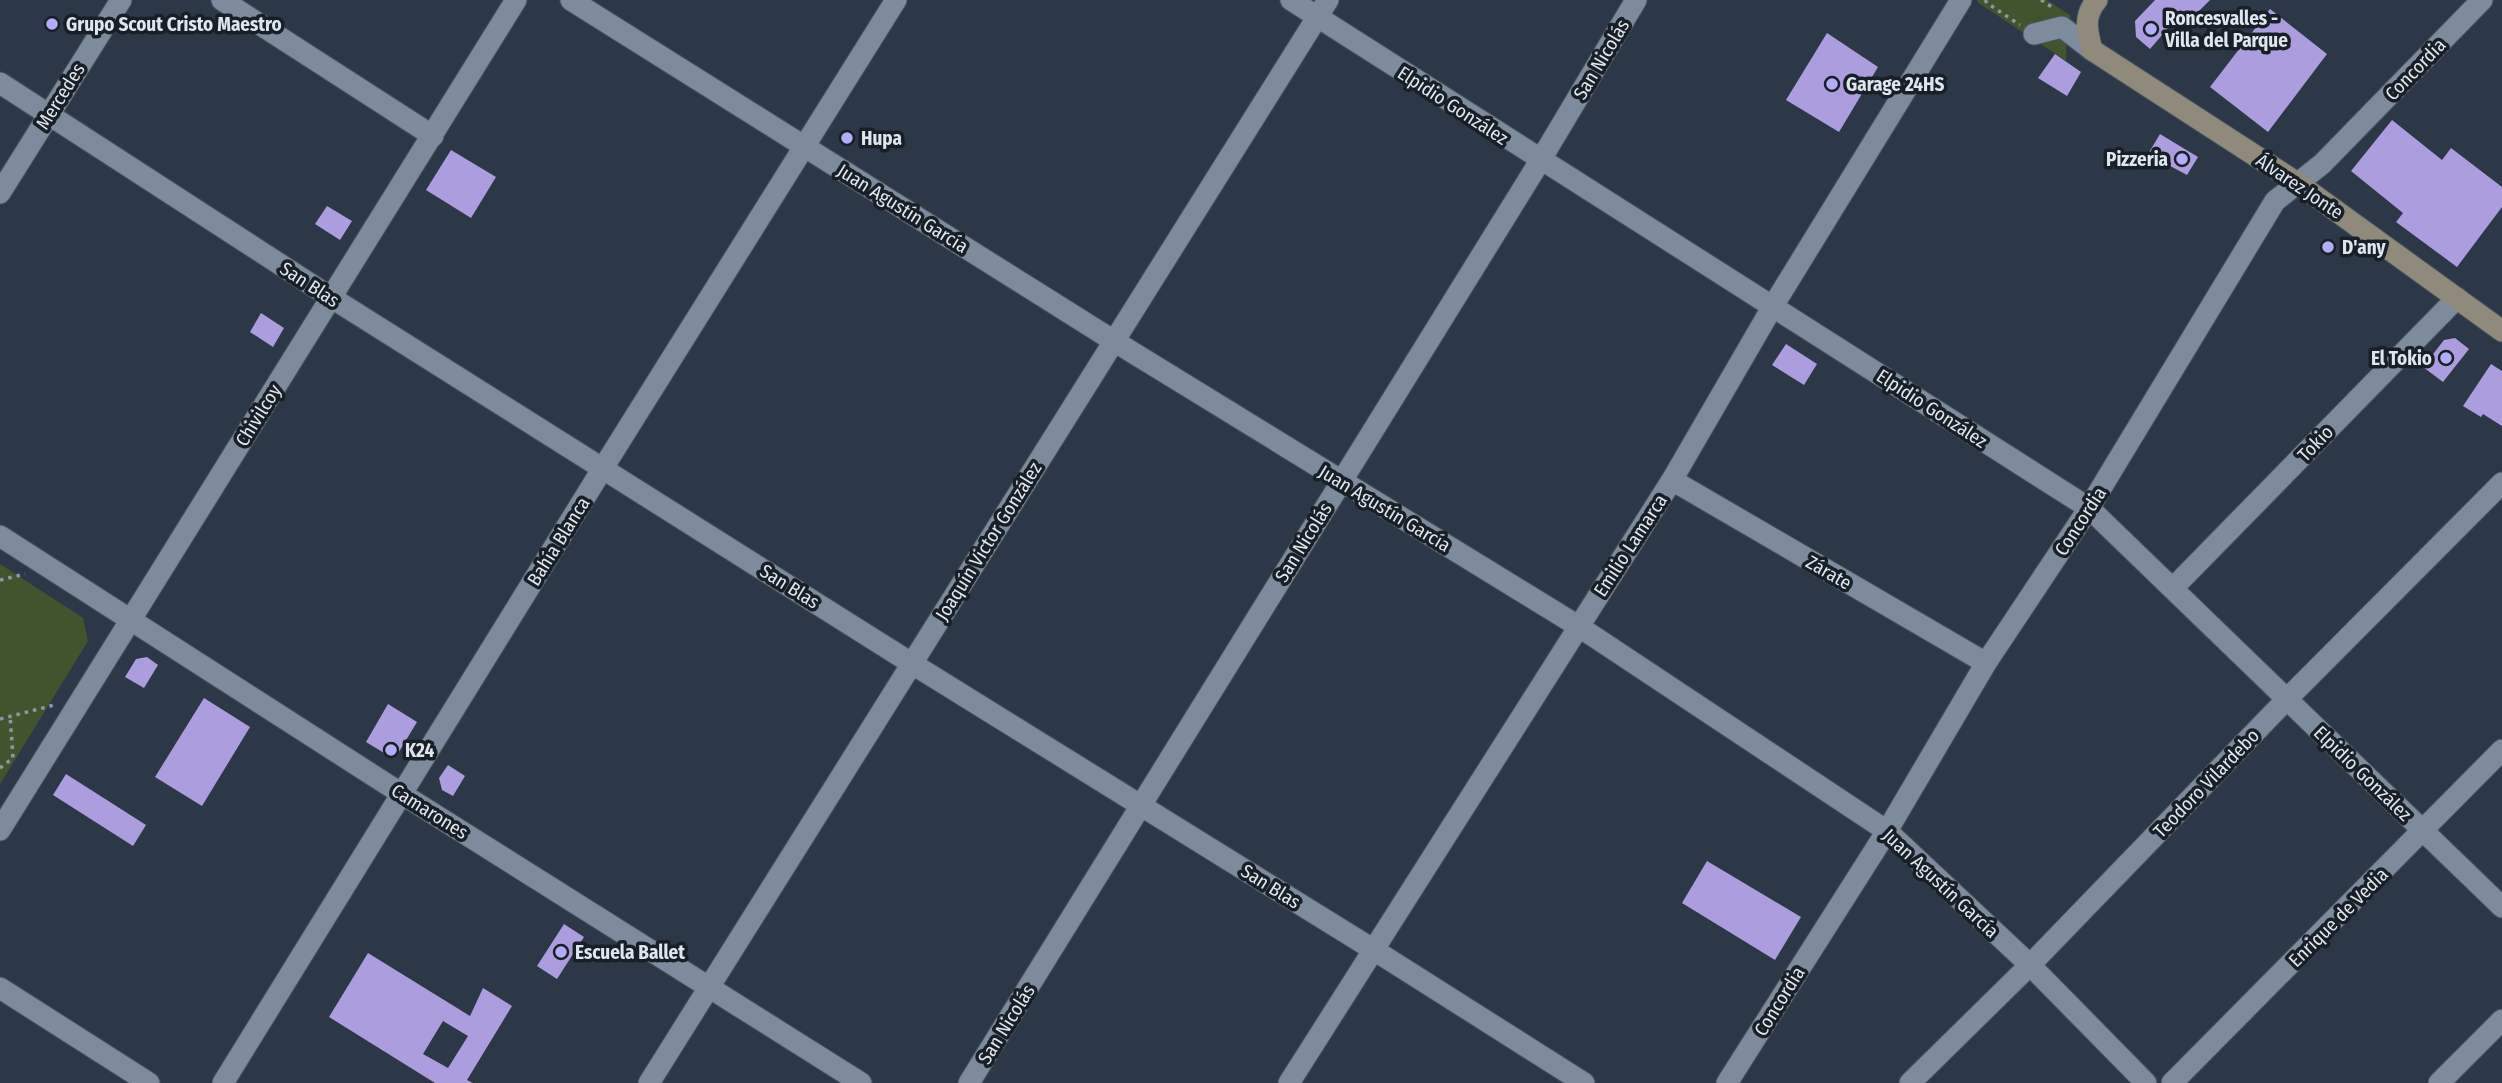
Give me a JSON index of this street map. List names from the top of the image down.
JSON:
{
  "streets": {
    "street": [
      "San Nicolás",
      "Concordia",
      "Mercedes",
      "Elpidio González",
      "Álvarez Jonte",
      "Juan Agustín García",
      "San Blas",
      "Chivilcoy",
      "Tokio",
      "Bahía Blanca",
      "Joaquín Victor González",
      "Emilio Lamarca",
      "Zárate",
      "Teodoro Vilardebo",
      "Camarones",
      "Enrique de Vedia"
    ]
  },
  "crossings": [
    ["San Nicolás", "Elpidio González"],
    ["San Nicolás", "Juan Agustín García"],
    ["San Nicolás", "San Blas"],
    ["Concordia", "Elpidio González"],
    ["Concordia", "Álvarez Jonte"],
    ["Concordia", "Juan Agustín García"],
    ["Concordia", "Zárate"],
    ["Mercedes", "San Blas"],
    ["Elpidio González", "Tokio"],
    ["Elpidio González", "Joaquín Victor González"],
    ["Elpidio González", "Emilio Lamarca"],
    ["Elpidio González", "Teodoro Vilardebo"],
    ["Elpidio González", "Enrique de Vedia"],
    ["Álvarez Jonte", "Tokio"],
    ["Juan Agustín García", "Bahía Blanca"],
    ["Juan Agustín García", "Joaquín Victor González"],
    ["Juan Agustín García", "Emilio Lamarca"],
    ["Juan Agustín García", "Teodoro Vilardebo"],
    ["San Blas", "Chivilcoy"],
    ["San Blas", "Bahía Blanca"],
    ["San Blas", "Joaquín Victor González"],
    ["San Blas", "Emilio Lamarca"],
    ["Chivilcoy", "Camarones"],
    ["Bahía Blanca", "Camarones"],
    ["Joaquín Victor González", "Camarones"],
    ["Emilio Lamarca", "Zárate"]
  ],
  "places": [
    "Grupo Scout Cristo Maestro",
    "Roncesvalles - Villa del Parque",
    "Garage 24HS",
    "Hupa",
    "Pizzeria",
    "D'any",
    "El Tokio",
    "K24",
    "Escuela Ballet"
  ]
}
